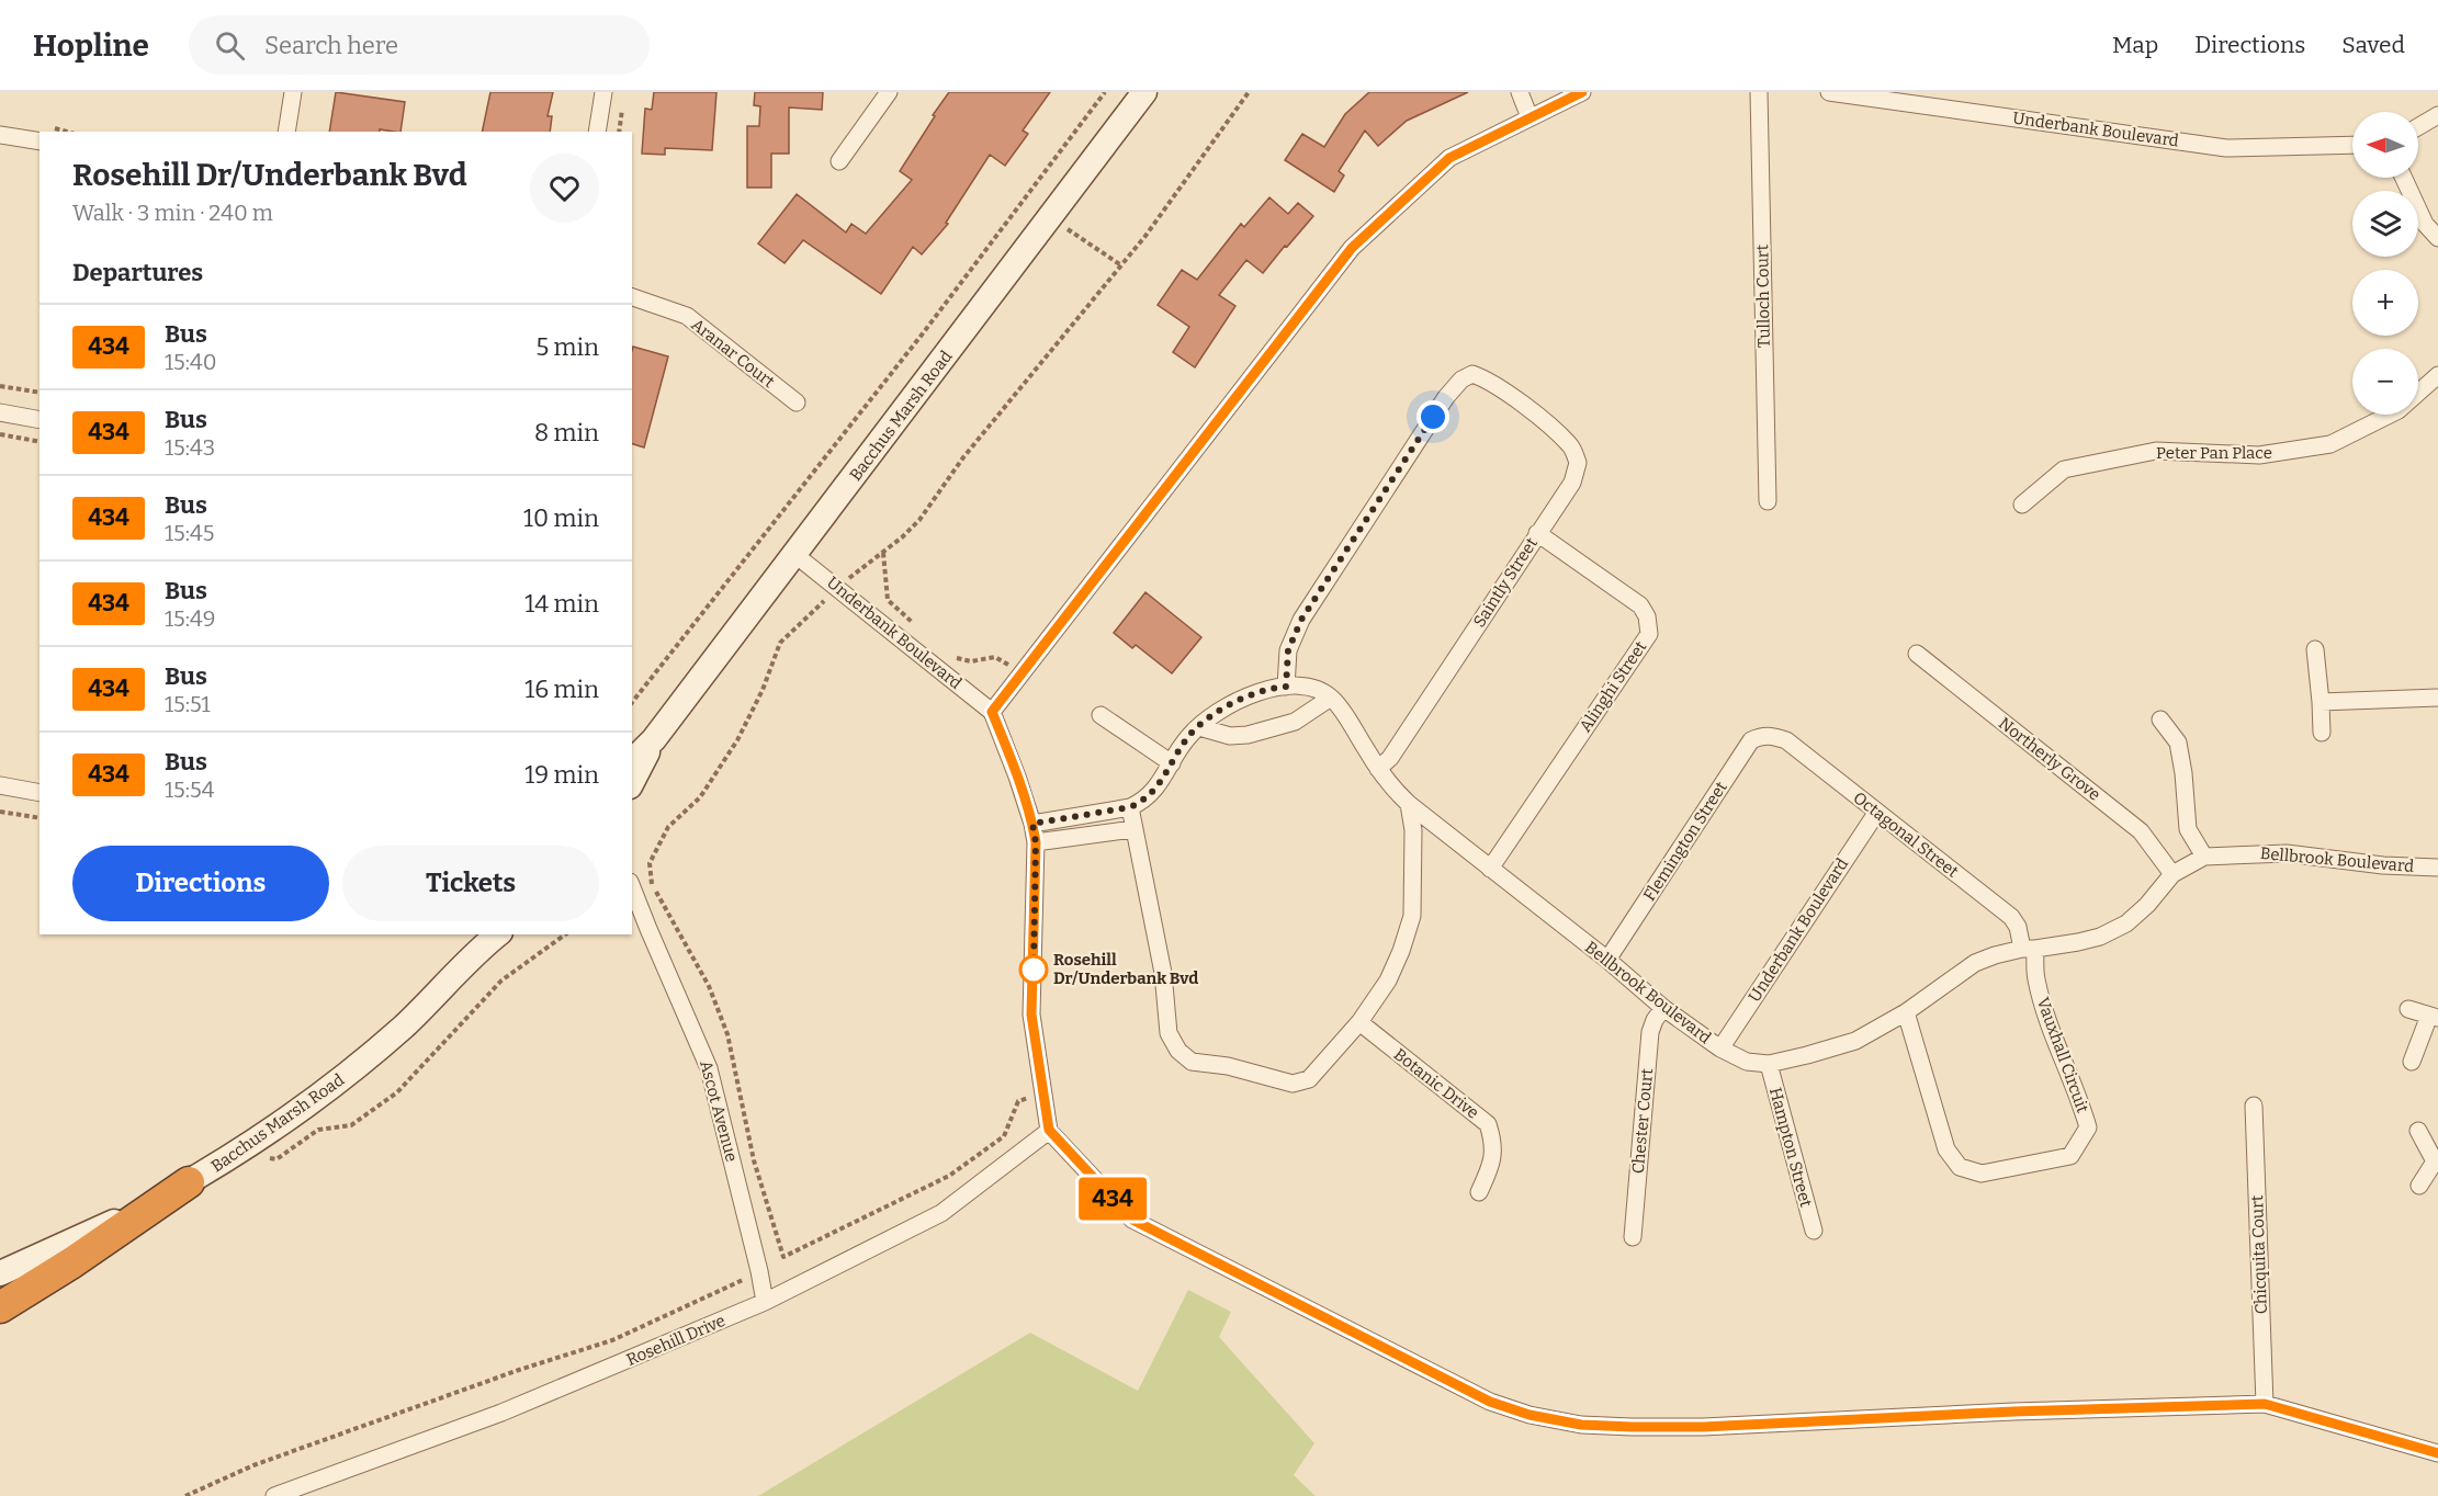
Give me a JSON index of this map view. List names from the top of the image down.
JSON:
{
  "streets": {
    "main road": ["Bacchus Marsh Road"],
    "street": [
      "Underbank Boulevard",
      "Tulloch Court",
      "Aranar Court",
      "Peter Pan Place",
      "Saintly Street",
      "Alinghi Street",
      "Northerly Grove",
      "Octagonal Street",
      "Flemington Street",
      "Bellbrook Boulevard",
      "Vauxhall Circuit",
      "Botanic Drive",
      "Ascot Avenue",
      "Chester Court",
      "Hampton Street",
      "Chicquita Court",
      "Rosehill Drive"
    ]
  },
  "crossings": [
    ["Underbank Boulevard", "Bacchus Marsh Road"],
    ["Underbank Boulevard", "Octagonal Street"],
    ["Underbank Boulevard", "Bellbrook Boulevard"],
    ["Underbank Boulevard", "Rosehill Drive"],
    ["Saintly Street", "Alinghi Street"],
    ["Saintly Street", "Bellbrook Boulevard"],
    ["Alinghi Street", "Bellbrook Boulevard"],
    ["Northerly Grove", "Bellbrook Boulevard"],
    ["Octagonal Street", "Flemington Street"],
    ["Octagonal Street", "Bellbrook Boulevard"],
    ["Octagonal Street", "Vauxhall Circuit"],
    ["Flemington Street", "Bellbrook Boulevard"],
    ["Bellbrook Boulevard", "Vauxhall Circuit"],
    ["Bellbrook Boulevard", "Chester Court"],
    ["Bellbrook Boulevard", "Hampton Street"],
    ["Ascot Avenue", "Rosehill Drive"]
  ],
  "places": ["Rosehill Dr/Underbank Bvd"],
  "lines": ["bus line 434"],
  "north": "left",
  "page": {
    "header": "Hopline",
    "search": "Search here",
    "nav": ["Map", "Directions", "Saved"],
    "on_map": "434",
    "map_buttons": ["+", "−"],
    "heading": [
      ["Rosehill Dr/Underbank Bvd", "Walk · 3 min · 240 m"],
      "Departures"
    ],
    "list": [
      {
        "mark": "434",
        "name": "Bus",
        "note": "15:40",
        "value": "5 min"
      },
      {
        "mark": "434",
        "name": "Bus",
        "note": "15:43",
        "value": "8 min"
      },
      {
        "mark": "434",
        "name": "Bus",
        "note": "15:45",
        "value": "10 min"
      },
      {
        "mark": "434",
        "name": "Bus",
        "note": "15:49",
        "value": "14 min"
      },
      {
        "mark": "434",
        "name": "Bus",
        "note": "15:51",
        "value": "16 min"
      },
      {
        "mark": "434",
        "name": "Bus",
        "note": "15:54",
        "value": "19 min"
      }
    ],
    "buttons": ["Directions", "Tickets"]
  }
}
